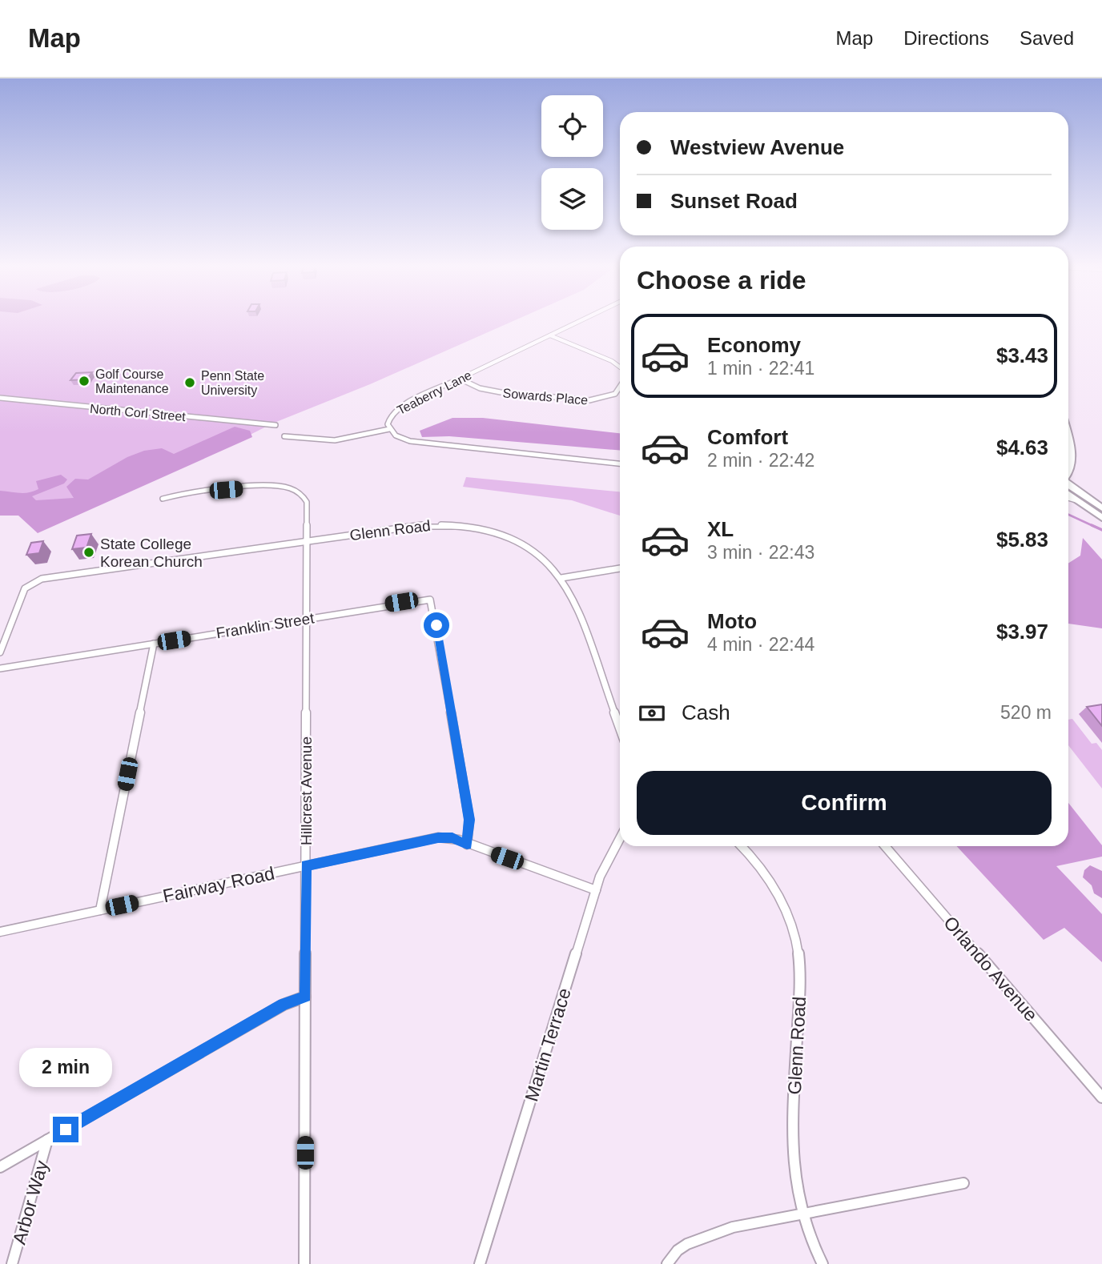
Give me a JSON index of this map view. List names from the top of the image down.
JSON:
{
  "streets": {
    "street": [
      "Teaberry Lane",
      "Sowards Place",
      "North Corl Street",
      "Glenn Road",
      "Franklin Street",
      "Hillcrest Avenue",
      "Fairway Road",
      "Orlando Avenue",
      "Martin Terrace",
      "Arbor Way"
    ]
  },
  "crossings": [
    ["Teaberry Lane", "Sowards Place"],
    ["Glenn Road", "Hillcrest Avenue"],
    ["Franklin Street", "Hillcrest Avenue"],
    ["Franklin Street", "Fairway Road"],
    ["Hillcrest Avenue", "Fairway Road"],
    ["Fairway Road", "Martin Terrace"]
  ],
  "places": ["Golf Course Maintenance", "Penn State University", "State College Korean Church"],
  "page": {
    "header": "Map",
    "nav": ["Map", "Directions", "Saved"],
    "banner": ["Westview Avenue", "Sunset Road"],
    "heading": "Choose a ride",
    "list": [
      {
        "name": "Economy",
        "note": "1 min · 22:41",
        "value": "$3.43"
      },
      {
        "name": "Comfort",
        "note": "2 min · 22:42",
        "value": "$4.63"
      },
      {
        "name": "XL",
        "note": "3 min · 22:43",
        "value": "$5.83"
      },
      {
        "name": "Moto",
        "note": "4 min · 22:44",
        "value": "$3.97"
      }
    ],
    "pay": ["Cash", "520 m"],
    "buttons": "Confirm",
    "bubble": "2 min"
  }
}
